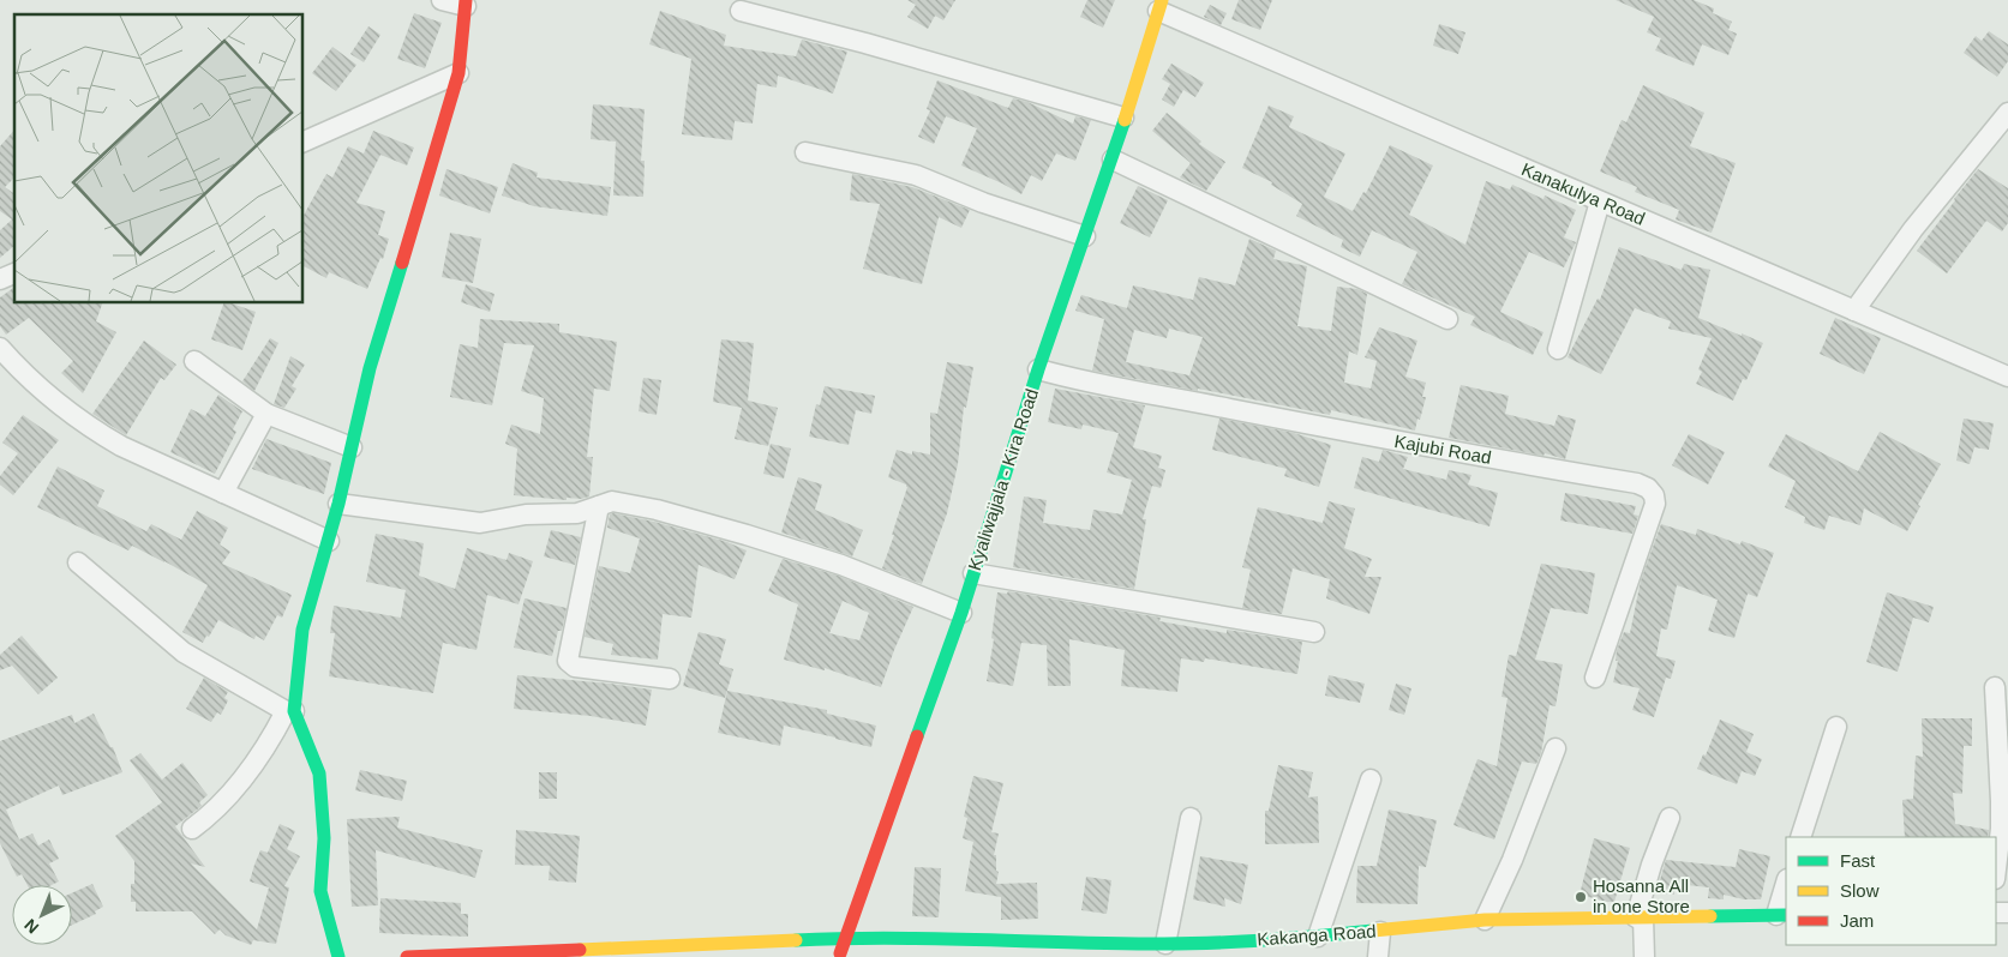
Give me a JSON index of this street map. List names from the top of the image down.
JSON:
{
  "streets": {
    "street": [
      "Kanakulya Road",
      "Kajubi Road",
      "Kyaliwajjala - Kira Road",
      "Kakanga Road"
    ]
  },
  "crossings": [
    ["Kanakulya Road", "Kyaliwajjala - Kira Road"],
    ["Kajubi Road", "Kyaliwajjala - Kira Road"],
    ["Kyaliwajjala - Kira Road", "Kakanga Road"]
  ],
  "places": ["Hosanna All in one Store"],
  "legend": ["Fast", "Slow", "Jam"],
  "north": "bottom left"
}
